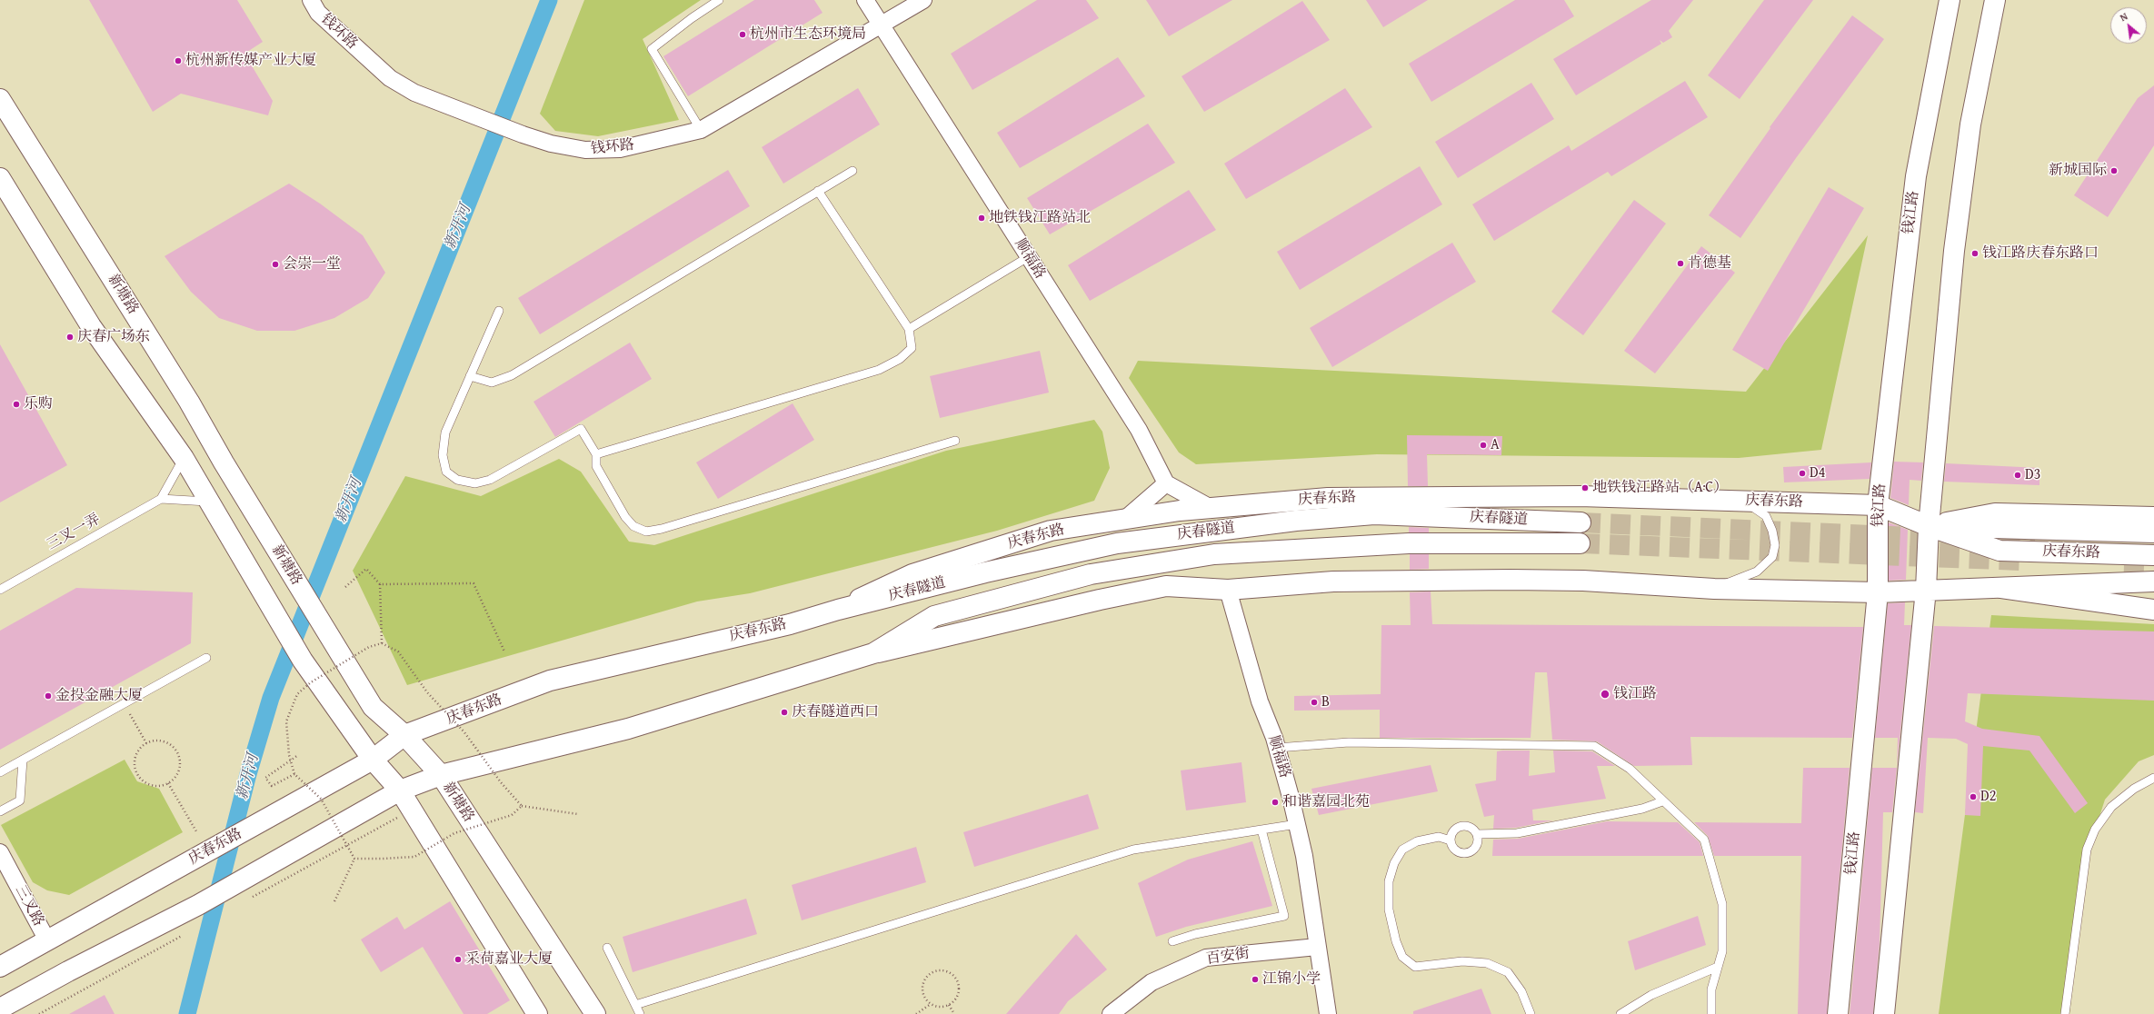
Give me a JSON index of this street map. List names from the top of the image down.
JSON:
{
  "streets": {
    "main road": [
      "钱江路",
      "新塘路",
      "庆春东路",
      "庆春隧道"
    ],
    "street": [
      "钱环路",
      "顺福路",
      "三叉路",
      "百安街"
    ],
    "lane": ["三叉一弄"]
  },
  "crossings": [
    ["钱环路", "顺福路"],
    ["钱江路", "庆春东路"],
    ["顺福路", "庆春东路"],
    ["顺福路", "百安街"],
    ["新塘路", "庆春东路"],
    ["庆春东路", "庆春隧道"],
    ["庆春东路", "三叉路"]
  ],
  "water": ["新开河"],
  "places": [
    "杭州市生态环境局",
    "杭州新传媒产业大厦",
    "新城国际",
    "地铁钱江路站北",
    "钱江路庆春东路口",
    "肯德基",
    "会崇一堂",
    "庆春广场东",
    "乐购",
    "A",
    "D4",
    "D3",
    "地铁钱江路站（A·C）",
    "钱江路",
    "金投金融大厦",
    "B",
    "庆春隧道西口",
    "D2",
    "和谐嘉园北苑",
    "采荷嘉业大厦",
    "江锦小学"
  ],
  "north": "top left"
}
